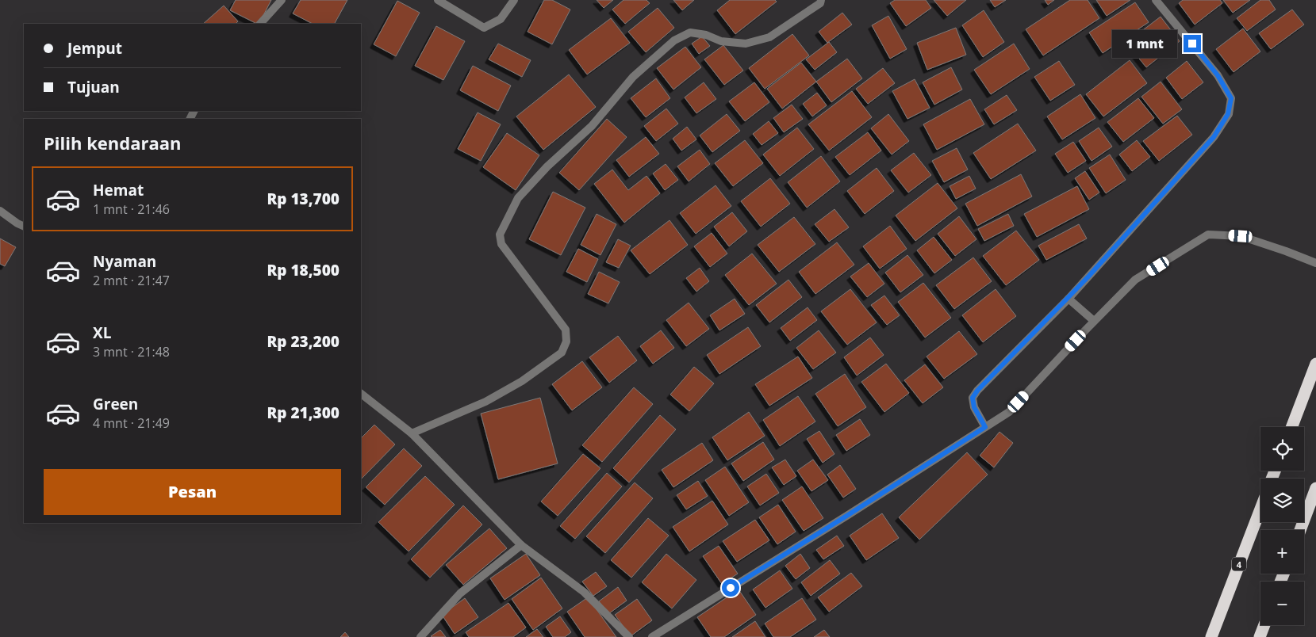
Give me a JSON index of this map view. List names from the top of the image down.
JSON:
{
  "streets": {
    "highway": ["4"]
  },
  "page": {
    "banner": ["Jemput", "Tujuan"],
    "bubble": "1 mnt",
    "heading": "Pilih kendaraan",
    "list": [
      {
        "name": "Hemat",
        "note": "1 mnt · 21:46",
        "value": "Rp 13,700"
      },
      {
        "name": "Nyaman",
        "note": "2 mnt · 21:47",
        "value": "Rp 18,500"
      },
      {
        "name": "XL",
        "note": "3 mnt · 21:48",
        "value": "Rp 23,200"
      },
      {
        "name": "Green",
        "note": "4 mnt · 21:49",
        "value": "Rp 21,300"
      }
    ],
    "map_buttons": ["+", "−"],
    "buttons": "Pesan"
  }
}
